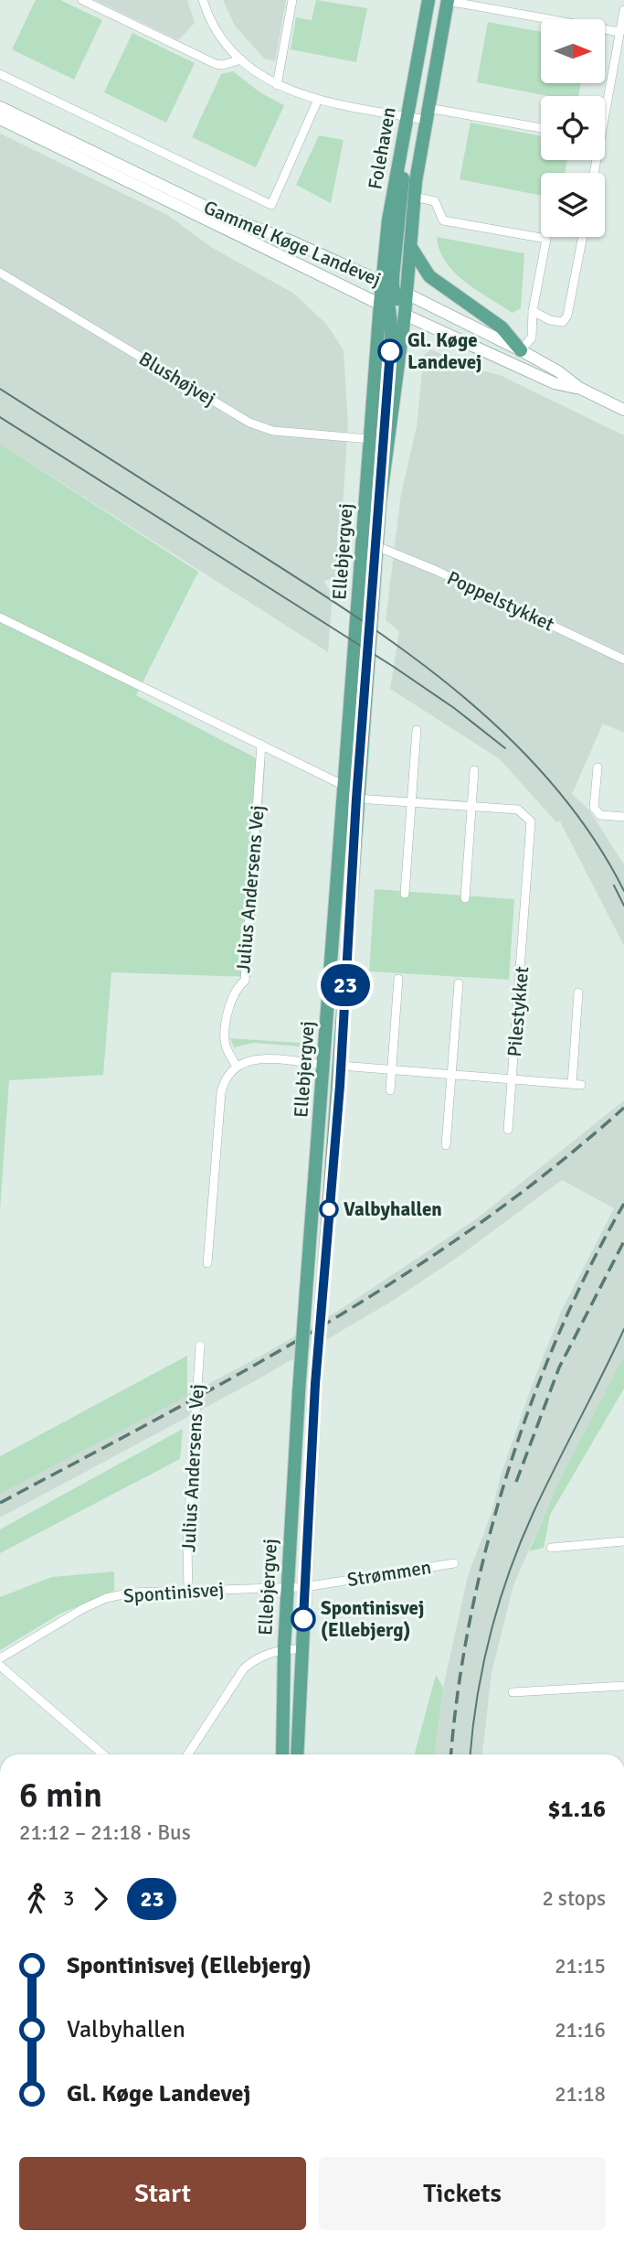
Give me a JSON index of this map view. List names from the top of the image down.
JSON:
{
  "streets": {
    "main road": ["Folehaven", "Gammel Køge Landevej", "Ellebjergvej"],
    "street": [
      "Blushøjvej",
      "Poppelstykket",
      "Julius Andersens Vej",
      "Pilestykket",
      "Strømmen",
      "Spontinisvej"
    ]
  },
  "crossings": [
    ["Folehaven", "Gammel Køge Landevej"],
    ["Folehaven", "Ellebjergvej"],
    ["Gammel Køge Landevej", "Ellebjergvej"],
    ["Blushøjvej", "Ellebjergvej"],
    ["Ellebjergvej", "Poppelstykket"],
    ["Ellebjergvej", "Pilestykket"],
    ["Ellebjergvej", "Strømmen"],
    ["Ellebjergvej", "Spontinisvej"],
    ["Julius Andersens Vej", "Spontinisvej"],
    ["Strømmen", "Spontinisvej"]
  ],
  "places": ["Gl. Køge Landevej", "Valbyhallen", "Spontinisvej (Ellebjerg)"],
  "lines": ["bus line 23"],
  "north": "right",
  "page": {
    "on_map": "23",
    "heading": ["6 min", "21:12 – 21:18 · Bus", "$1.16"],
    "legs": ["3", "23", "2 stops"],
    "list": [
      {
        "name": "Spontinisvej (Ellebjerg)",
        "value": "21:15"
      },
      {
        "name": "Valbyhallen",
        "value": "21:16"
      },
      {
        "name": "Gl. Køge Landevej",
        "value": "21:18"
      }
    ],
    "buttons": ["Start", "Tickets"]
  }
}
